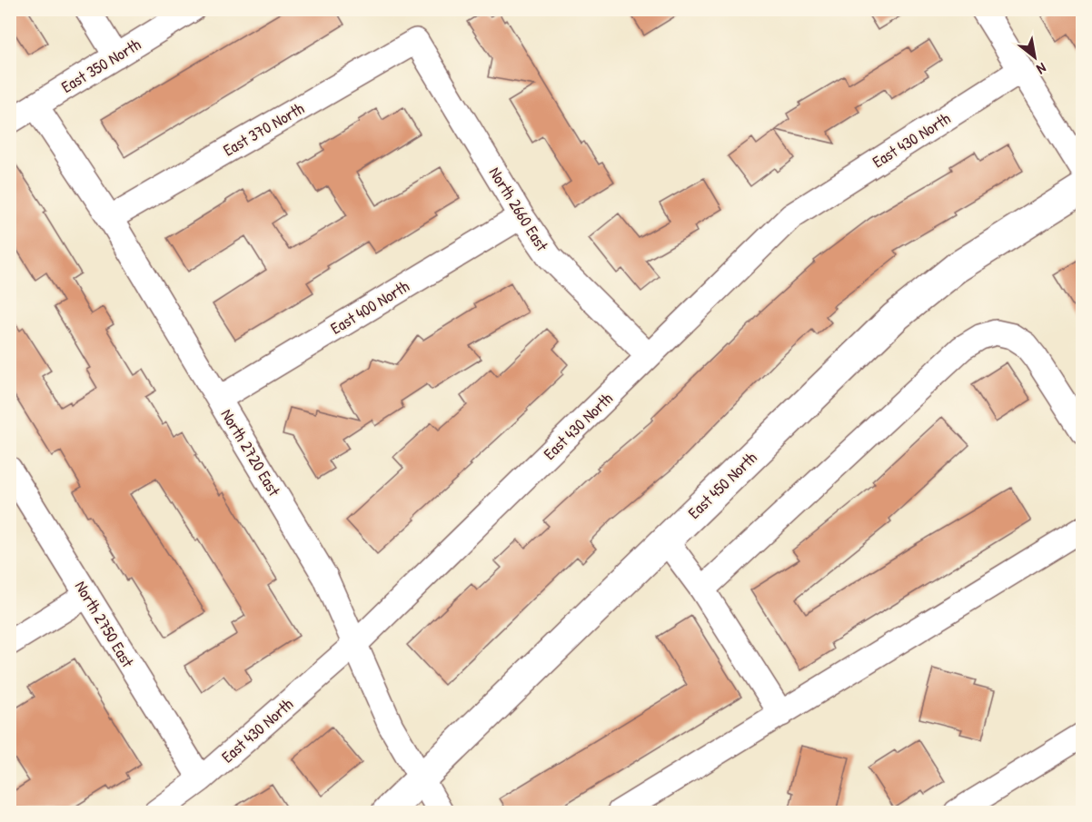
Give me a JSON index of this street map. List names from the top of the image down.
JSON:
{
  "streets": {
    "street": [
      "East 350 North",
      "East 370 North",
      "East 430 North",
      "North 2660 East",
      "East 400 North",
      "North 2720 East",
      "East 450 North",
      "North 2750 East"
    ]
  },
  "crossings": [
    ["East 350 North", "North 2720 East"],
    ["East 370 North", "North 2660 East"],
    ["East 370 North", "North 2720 East"],
    ["East 430 North", "North 2660 East"],
    ["East 430 North", "North 2720 East"],
    ["East 430 North", "North 2750 East"],
    ["North 2660 East", "East 400 North"],
    ["East 400 North", "North 2720 East"],
    ["North 2720 East", "East 450 North"]
  ],
  "north": "bottom right"
}
